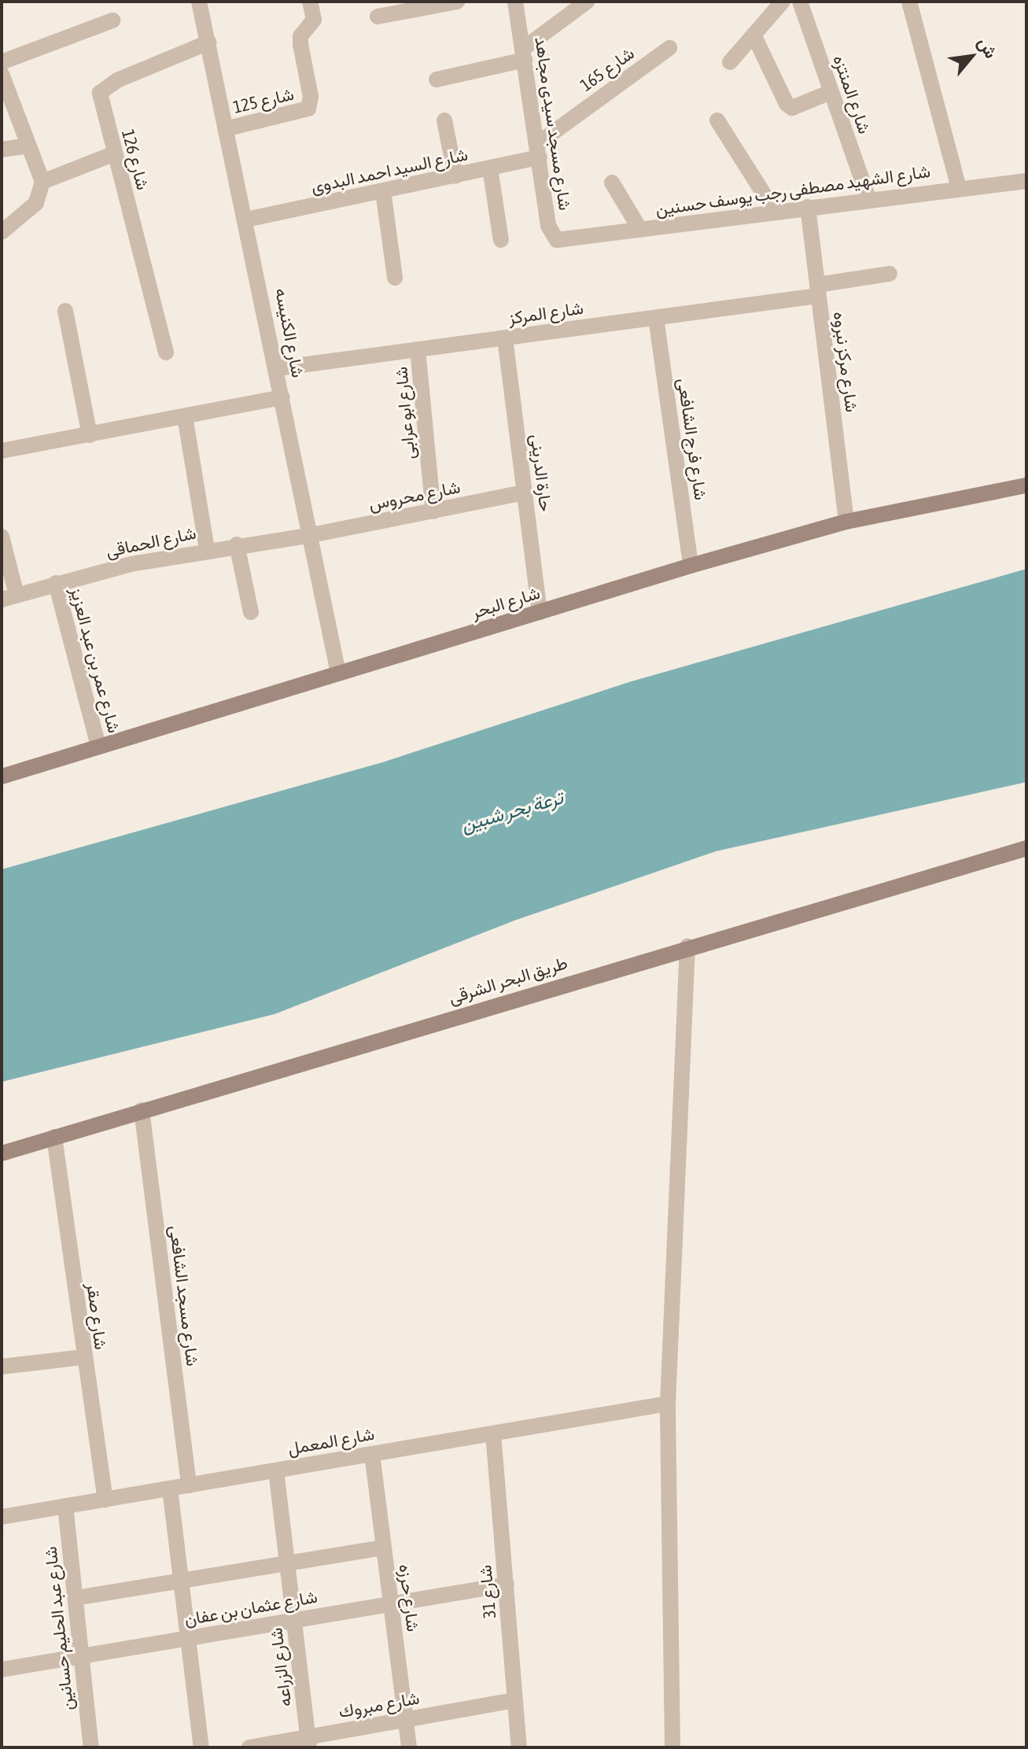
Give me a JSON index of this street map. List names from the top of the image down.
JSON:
{
  "streets": {
    "street": [
      "شارع 165",
      "شارع المنتزه",
      "شارع 125",
      "شارع مسجد سيدى مجاهد",
      "شارع 126",
      "شارع السيد احمد البدوى",
      "شارع الشهيد مصطفى رجب يوسف حسنين",
      "شارع المركز",
      "شارع الكنيسه",
      "شارع مركز نبروه",
      "شارع ابو عرابى",
      "شارع فرج الشافعى",
      "حارة الدرينى",
      "شارع محروس",
      "شارع الحماقى",
      "شارع البحر",
      "شارع عمر بن عبد العزيز",
      "طريق البحر الشرقى",
      "شارع مسجد الشافعى",
      "شارع صقر",
      "شارع المعمل",
      "شارع 31",
      "شارع حرزه",
      "شارع عثمان بن عفان",
      "شارع عبد الحليم حسانين",
      "شارع الزراعه",
      "شارع مبروك"
    ]
  },
  "crossings": [
    ["شارع 165", "شارع مسجد سيدى مجاهد"],
    ["شارع 165", "شارع السيد احمد البدوى"],
    ["شارع المنتزه", "شارع الشهيد مصطفى رجب يوسف حسنين"],
    ["شارع 125", "شارع الكنيسه"],
    ["شارع مسجد سيدى مجاهد", "شارع السيد احمد البدوى"],
    ["شارع مسجد سيدى مجاهد", "شارع الشهيد مصطفى رجب يوسف حسنين"],
    ["شارع 126", "شارع الكنيسه"],
    ["شارع السيد احمد البدوى", "شارع الكنيسه"],
    ["شارع الشهيد مصطفى رجب يوسف حسنين", "شارع مركز نبروه"],
    ["شارع المركز", "شارع الكنيسه"],
    ["شارع المركز", "شارع مركز نبروه"],
    ["شارع المركز", "شارع ابو عرابى"],
    ["شارع المركز", "شارع فرج الشافعى"],
    ["شارع المركز", "حارة الدرينى"],
    ["شارع الكنيسه", "شارع محروس"],
    ["شارع الكنيسه", "شارع الحماقى"],
    ["شارع الكنيسه", "شارع البحر"],
    ["شارع مركز نبروه", "شارع البحر"],
    ["شارع ابو عرابى", "شارع محروس"],
    ["شارع فرج الشافعى", "شارع البحر"],
    ["حارة الدرينى", "شارع محروس"],
    ["حارة الدرينى", "شارع البحر"],
    ["شارع محروس", "شارع الحماقى"],
    ["شارع الحماقى", "شارع عمر بن عبد العزيز"],
    ["شارع البحر", "شارع عمر بن عبد العزيز"],
    ["طريق البحر الشرقى", "شارع مسجد الشافعى"],
    ["طريق البحر الشرقى", "شارع صقر"],
    ["شارع مسجد الشافعى", "شارع المعمل"],
    ["شارع صقر", "شارع المعمل"],
    ["شارع المعمل", "شارع 31"],
    ["شارع المعمل", "شارع حرزه"],
    ["شارع المعمل", "شارع عبد الحليم حسانين"],
    ["شارع المعمل", "شارع الزراعه"],
    ["شارع 31", "شارع عثمان بن عفان"],
    ["شارع 31", "شارع مبروك"],
    ["شارع حرزه", "شارع عثمان بن عفان"],
    ["شارع حرزه", "شارع مبروك"],
    ["شارع عثمان بن عفان", "شارع عبد الحليم حسانين"],
    ["شارع عثمان بن عفان", "شارع الزراعه"],
    ["شارع الزراعه", "شارع مبروك"]
  ],
  "water": ["ترعة بحر شبين"],
  "north": "top right"
}
